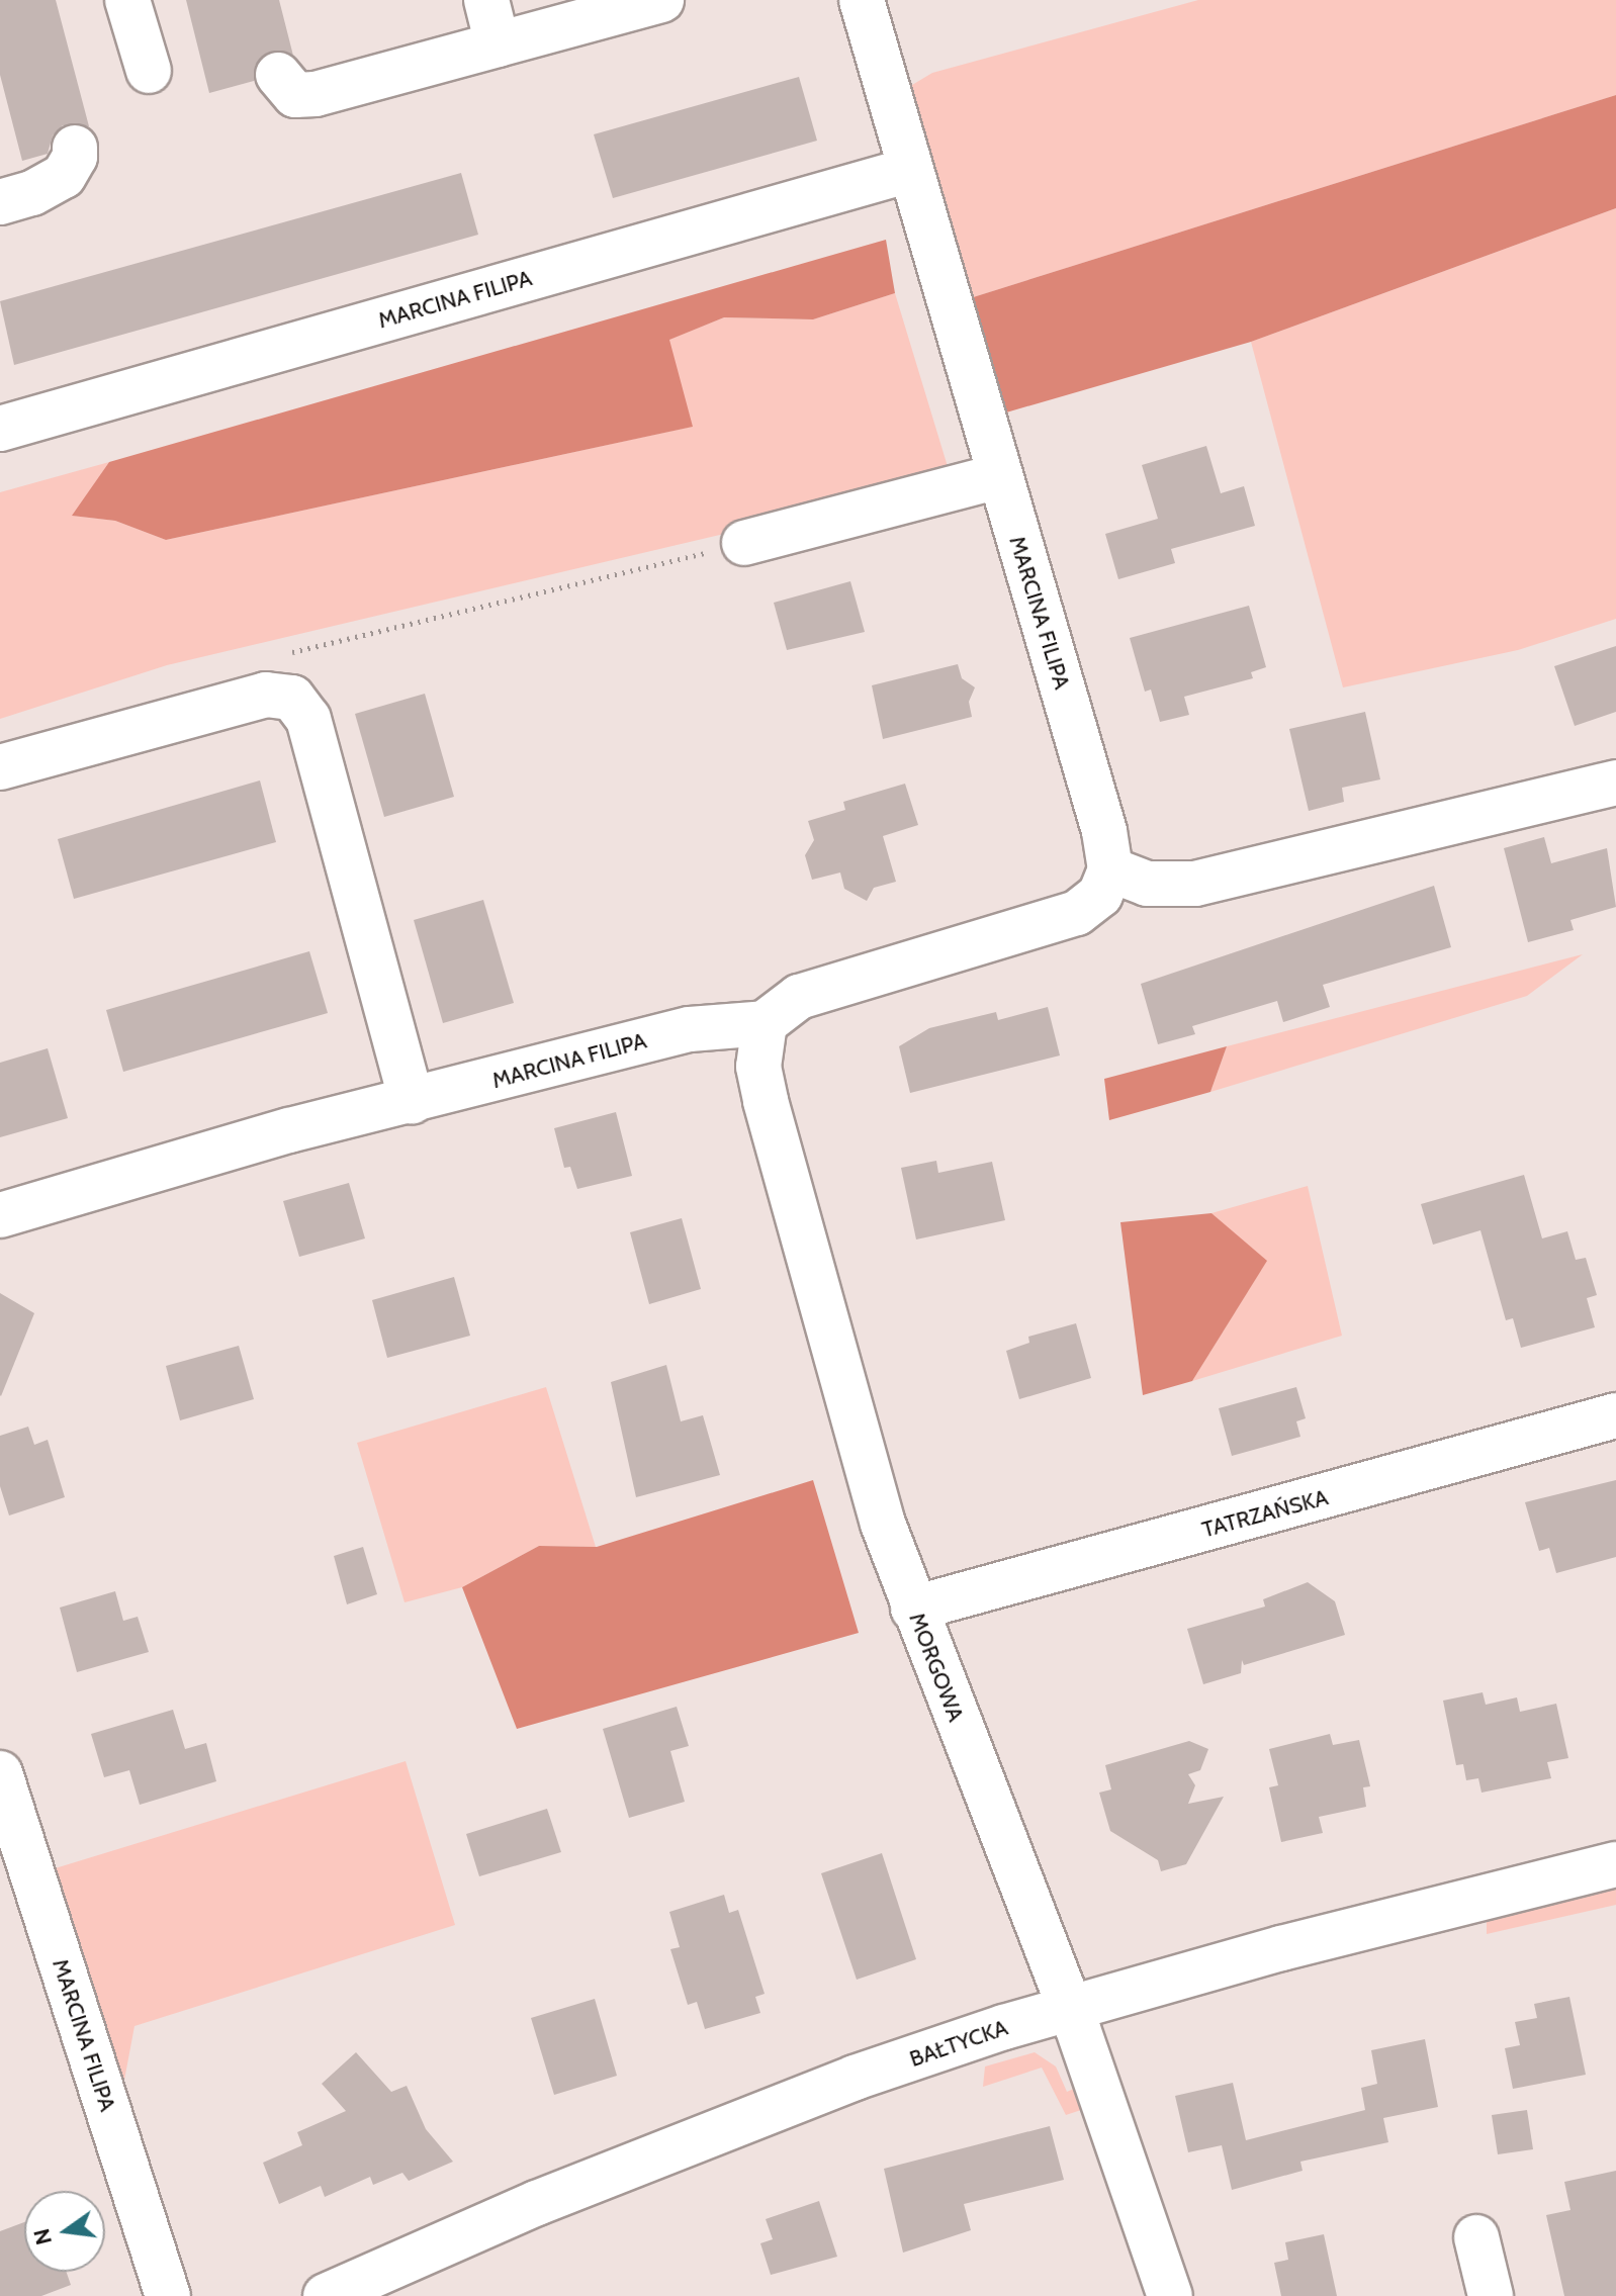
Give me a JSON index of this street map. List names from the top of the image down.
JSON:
{
  "streets": {
    "street": [
      "MARCINA FILIPA",
      "TATRZAŃSKA",
      "MORGOWA",
      "BAŁTYCKA"
    ]
  },
  "crossings": [
    ["MARCINA FILIPA", "MORGOWA"],
    ["TATRZAŃSKA", "MORGOWA"],
    ["MORGOWA", "BAŁTYCKA"]
  ],
  "north": "left"
}
